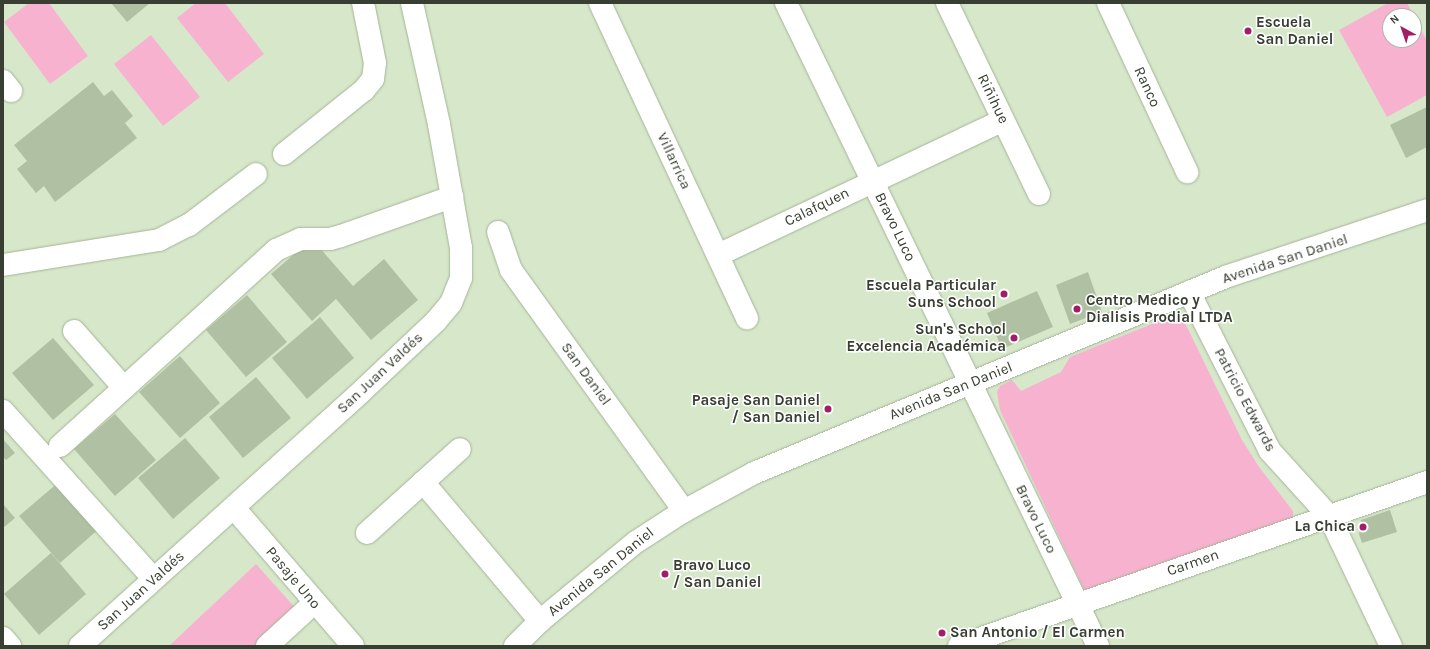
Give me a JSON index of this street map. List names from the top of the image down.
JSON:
{
  "streets": {
    "street": [
      "Ranco",
      "Riñihue",
      "Villarrica",
      "Calafquen",
      "Bravo Luco",
      "Avenida San Daniel",
      "San Juan Valdés",
      "San Daniel",
      "Patricio Edwards",
      "Carmen",
      "Pasaje Uno"
    ]
  },
  "crossings": [
    ["Riñihue", "Calafquen"],
    ["Villarrica", "Calafquen"],
    ["Calafquen", "Bravo Luco"],
    ["Bravo Luco", "Avenida San Daniel"],
    ["Bravo Luco", "Carmen"],
    ["Avenida San Daniel", "San Daniel"],
    ["Avenida San Daniel", "Patricio Edwards"],
    ["San Juan Valdés", "Pasaje Uno"],
    ["Patricio Edwards", "Carmen"]
  ],
  "places": [
    "Escuela San Daniel",
    "Escuela Particular Suns School",
    "Centro Medico y Dialisis Prodial LTDA",
    "Sun's School Excelencia Académica",
    "Pasaje San Daniel / San Daniel",
    "La Chica",
    "Bravo Luco / San Daniel",
    "San Antonio / El Carmen"
  ],
  "north": "top left"
}
